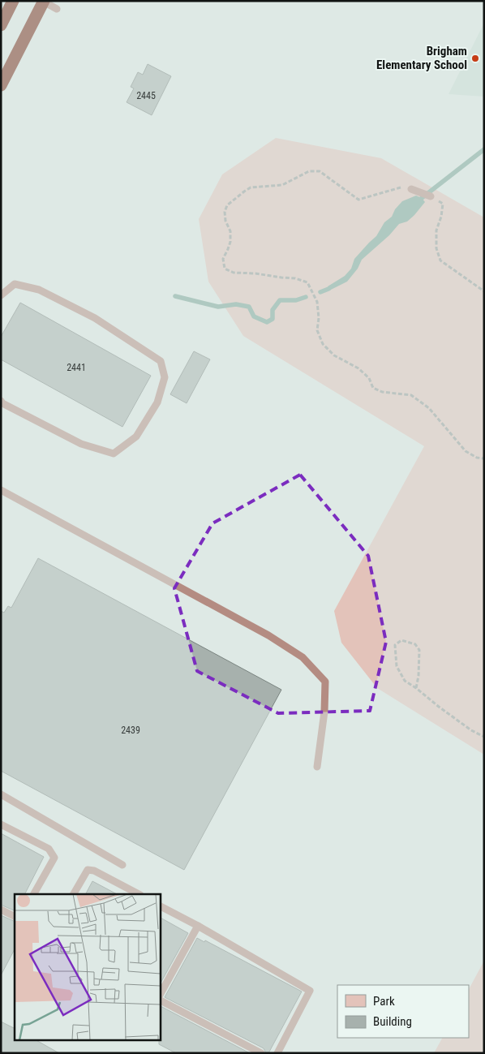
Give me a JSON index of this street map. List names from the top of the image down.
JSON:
{
  "places": ["Brigham Elementary School"],
  "house_numbers": ["2445", "2441", "2439"],
  "legend": ["Park", "Building"]
}
